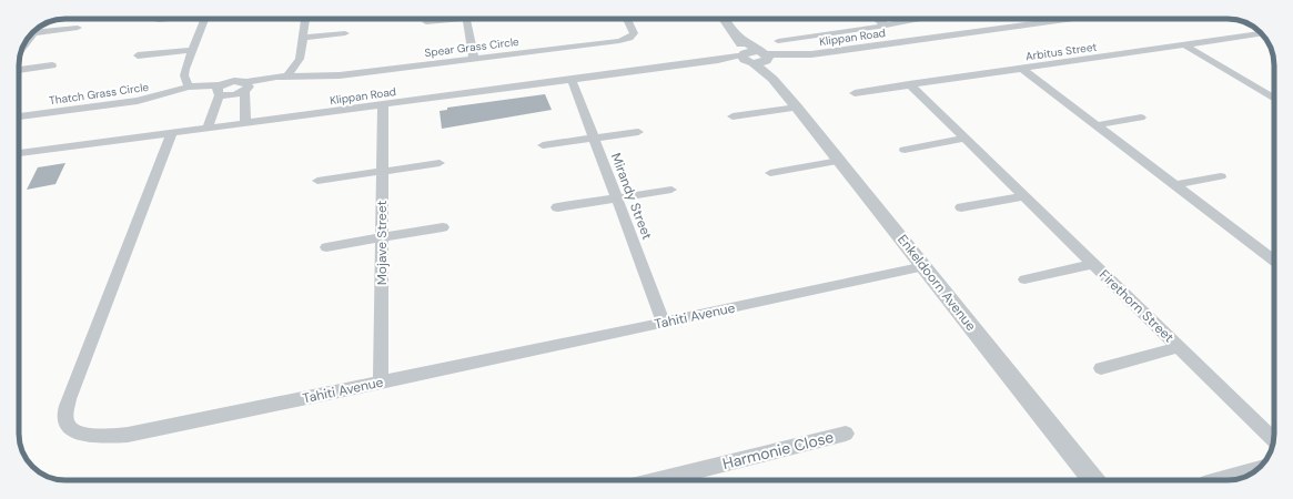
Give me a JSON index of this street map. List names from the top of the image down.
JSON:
{
  "streets": {
    "street": [
      "Klippan Road",
      "Spear Grass Circle",
      "Arbitus Street",
      "Thatch Grass Circle",
      "Mirandy Street",
      "Mojave Street",
      "Enkeldoorn Avenue",
      "Firethorn Street",
      "Tahiti Avenue",
      "Harmonie Close"
    ]
  },
  "crossings": [
    ["Klippan Road", "Mirandy Street"],
    ["Klippan Road", "Mojave Street"],
    ["Klippan Road", "Enkeldoorn Avenue"],
    ["Klippan Road", "Tahiti Avenue"],
    ["Spear Grass Circle", "Thatch Grass Circle"],
    ["Arbitus Street", "Firethorn Street"],
    ["Mirandy Street", "Tahiti Avenue"],
    ["Mojave Street", "Tahiti Avenue"],
    ["Enkeldoorn Avenue", "Tahiti Avenue"]
  ]
}
